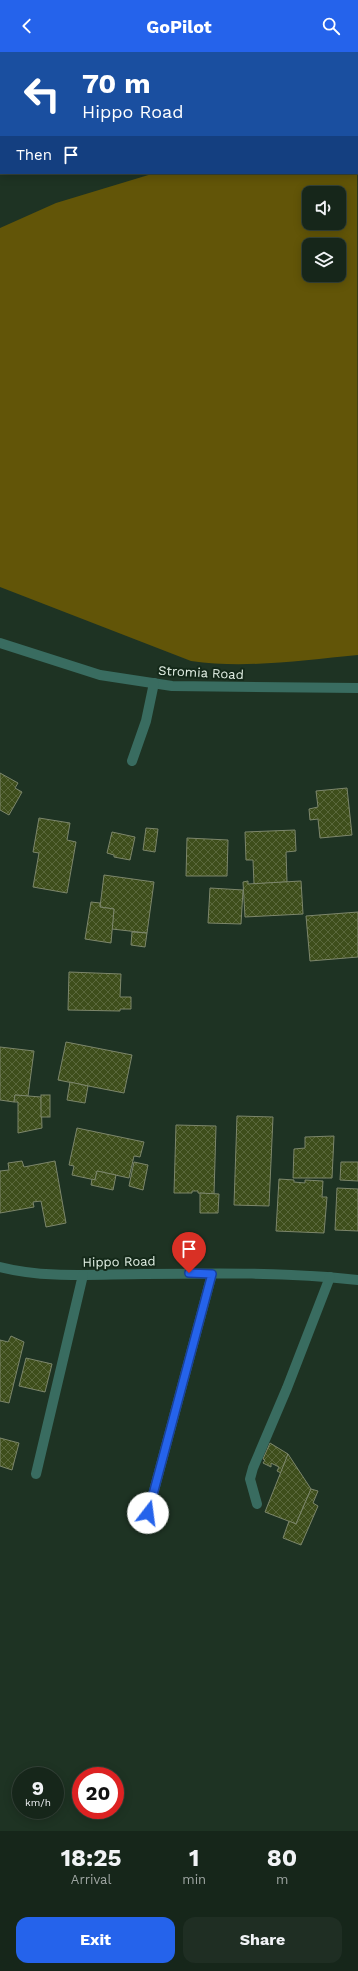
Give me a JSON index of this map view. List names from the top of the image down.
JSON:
{
  "streets": {
    "street": ["Stromia Road", "Hippo Road"]
  },
  "page": {
    "header": "GoPilot",
    "turn": ["70 m", "Hippo Road"],
    "then": "Then",
    "speed": "9 km/h",
    "limit": "20",
    "eta": [
      "18:25",
      "Arrival",
      "1",
      "min",
      "80",
      "m"
    ],
    "buttons": ["Exit", "Share"]
  }
}
